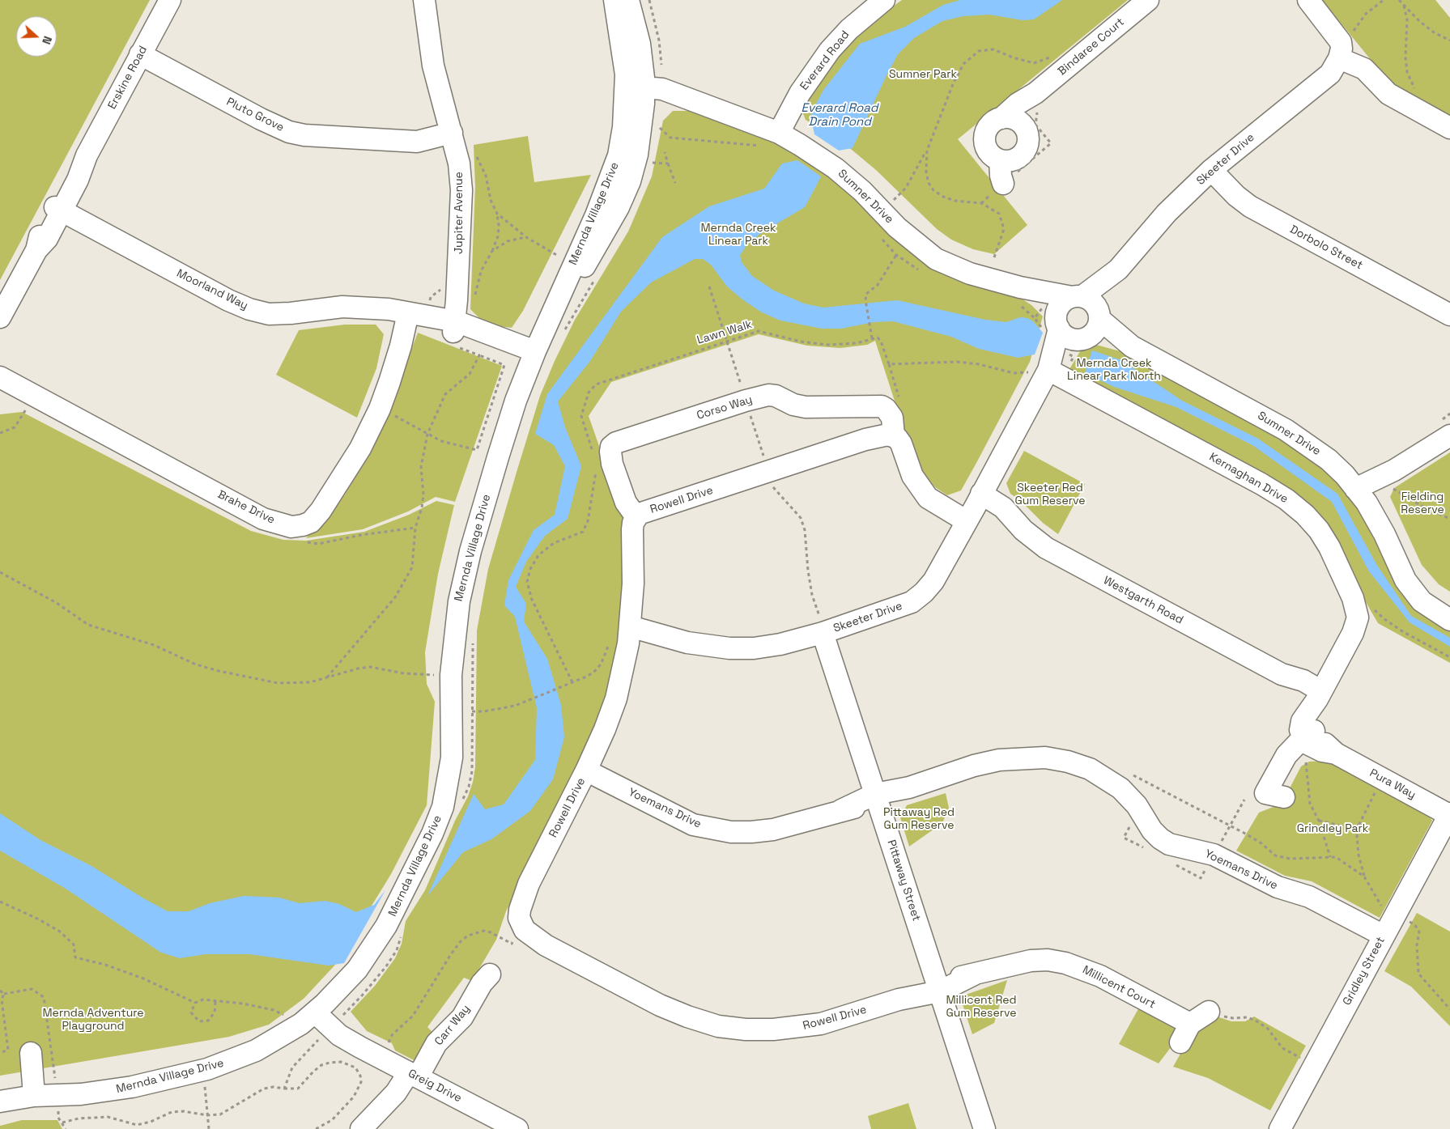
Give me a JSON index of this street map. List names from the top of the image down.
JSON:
{
  "streets": {
    "street": [
      "Bindaree Court",
      "Everard Road",
      "Erskine Road",
      "Pluto Grove",
      "Skeeter Drive",
      "Sumner Drive",
      "Jupiter Avenue",
      "Mernda Village Drive",
      "Dorbolo Street",
      "Moorland Way",
      "Corso Way",
      "Kernaghan Drive",
      "Rowell Drive",
      "Brahe Drive",
      "Westgarth Road",
      "Pura Way",
      "Yoemans Drive",
      "Pittaway Street",
      "Gridley Street",
      "Millicent Court",
      "Carr Way",
      "Greig Drive"
    ],
    "path": ["Lawn Walk"]
  },
  "crossings": [
    ["Everard Road", "Sumner Drive"],
    ["Erskine Road", "Pluto Grove"],
    ["Erskine Road", "Moorland Way"],
    ["Pluto Grove", "Jupiter Avenue"],
    ["Skeeter Drive", "Sumner Drive"],
    ["Skeeter Drive", "Dorbolo Street"],
    ["Skeeter Drive", "Kernaghan Drive"],
    ["Skeeter Drive", "Rowell Drive"],
    ["Skeeter Drive", "Westgarth Road"],
    ["Skeeter Drive", "Pittaway Street"],
    ["Sumner Drive", "Mernda Village Drive"],
    ["Jupiter Avenue", "Moorland Way"],
    ["Mernda Village Drive", "Moorland Way"],
    ["Mernda Village Drive", "Greig Drive"],
    ["Corso Way", "Rowell Drive"],
    ["Kernaghan Drive", "Westgarth Road"],
    ["Kernaghan Drive", "Pura Way"],
    ["Rowell Drive", "Yoemans Drive"],
    ["Rowell Drive", "Pittaway Street"],
    ["Rowell Drive", "Millicent Court"],
    ["Pura Way", "Gridley Street"],
    ["Yoemans Drive", "Pittaway Street"],
    ["Yoemans Drive", "Gridley Street"],
    ["Pittaway Street", "Millicent Court"],
    ["Carr Way", "Greig Drive"]
  ],
  "water": ["Everard Road Drain Pond"],
  "parks": [
    "Sumner Park",
    "Mernda Creek Linear Park",
    "Mernda Creek Linear Park North",
    "Skeeter Red Gum Reserve",
    "Fielding Reserve",
    "Pittaway Red Gum Reserve",
    "Grindley Park",
    "Millicent Red Gum Reserve",
    "Mernda Adventure Playground"
  ],
  "north": "right"
}
